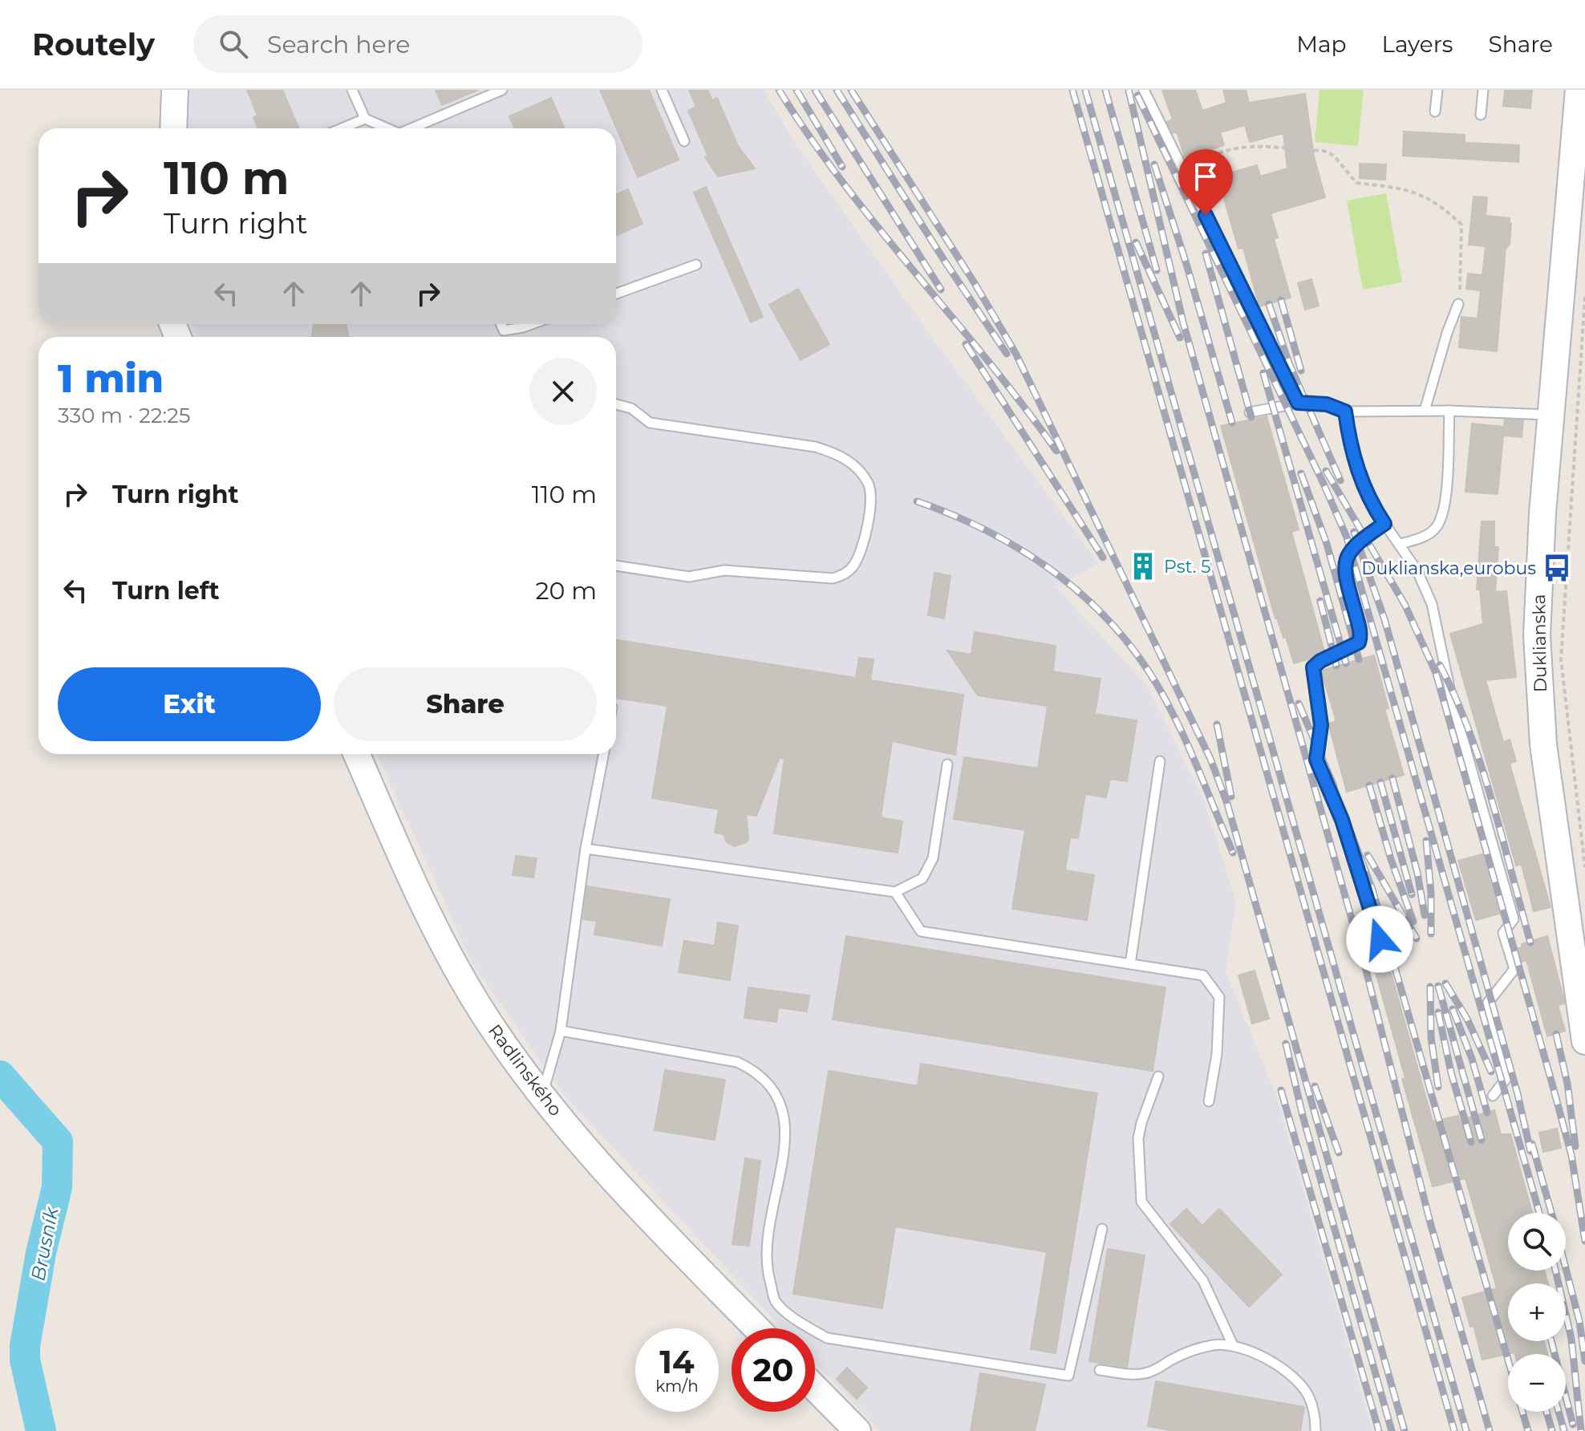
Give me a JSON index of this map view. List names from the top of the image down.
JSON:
{
  "streets": {
    "street": ["Duklianska", "Radlinského"]
  },
  "water": ["Brusník"],
  "places": {
    "building": ["Pst. 5"],
    "bus stop": ["Duklianska,eurobus"]
  },
  "page": {
    "header": "Routely",
    "search": "Search here",
    "nav": ["Map", "Layers", "Share"],
    "turn": ["110 m", "Turn right"],
    "heading": ["1 min", "330 m · 22:25"],
    "list": [
      {
        "name": "Turn right",
        "value": "110 m"
      },
      {
        "name": "Turn left",
        "value": "20 m"
      }
    ],
    "buttons": ["Exit", "Share"],
    "map_buttons": ["+", "−"],
    "speed": "14 km/h",
    "limit": "20"
  }
}
